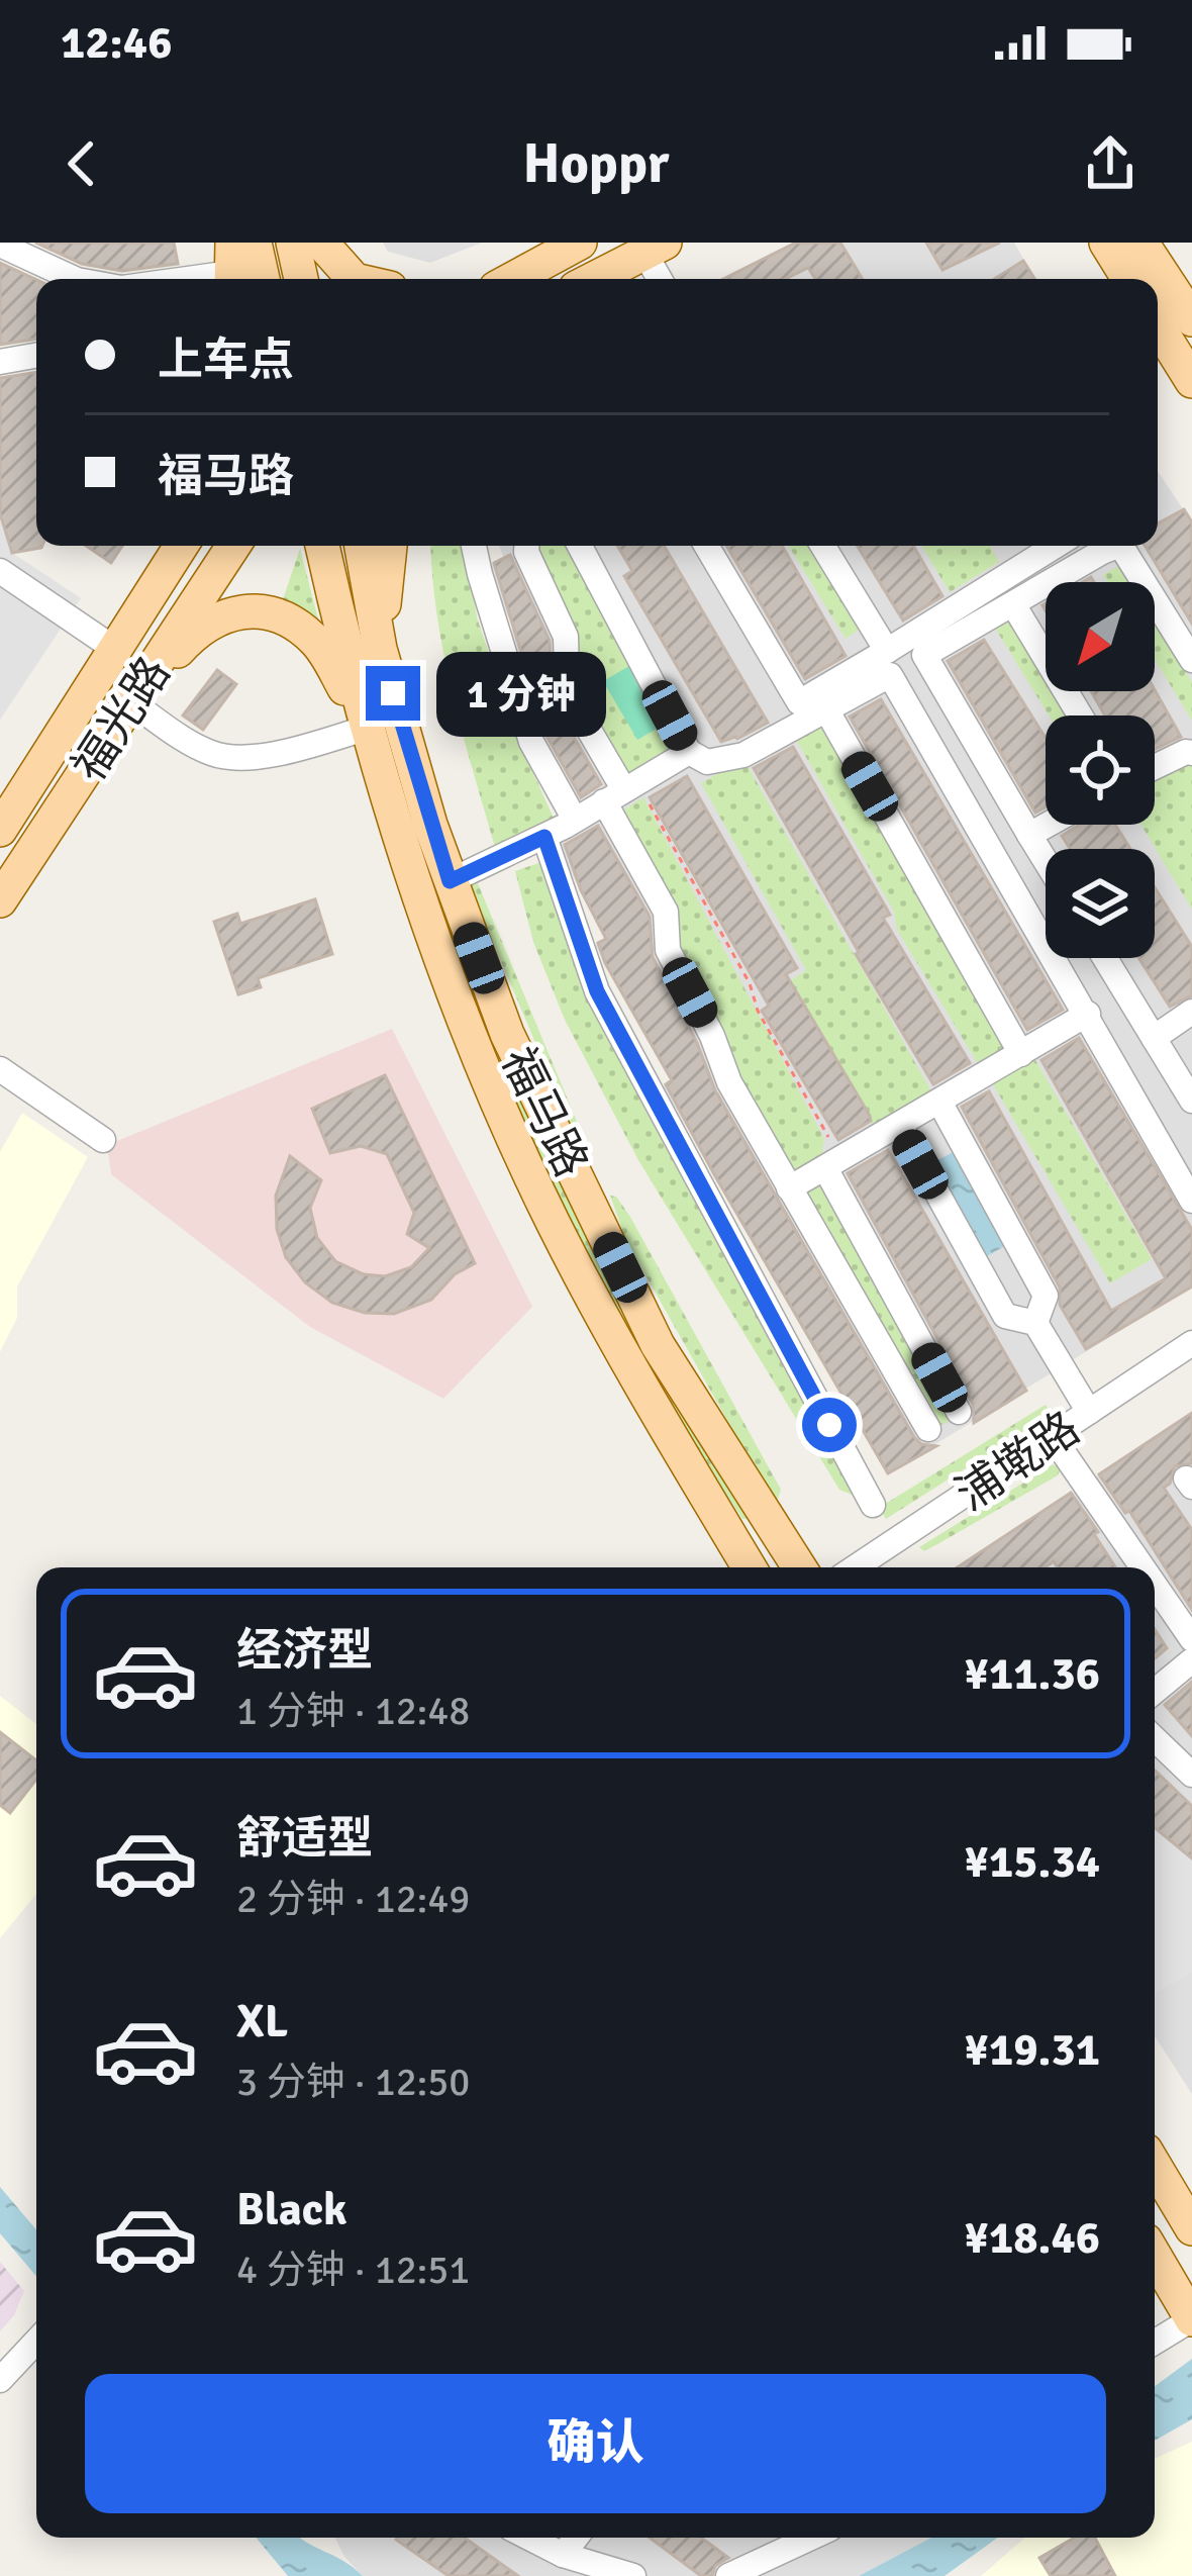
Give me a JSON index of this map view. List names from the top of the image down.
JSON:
{
  "streets": {
    "main road": ["福光路", "福马路"],
    "street": ["浦墘路"]
  },
  "north": "bottom left",
  "page": {
    "status": "12:46",
    "header": "Hoppr",
    "banner": ["上车点", "福马路"],
    "bubble": "1 分钟",
    "list": [
      {
        "name": "经济型",
        "note": "1 分钟 · 12:48",
        "value": "¥11.36"
      },
      {
        "name": "舒适型",
        "note": "2 分钟 · 12:49",
        "value": "¥15.34"
      },
      {
        "name": "XL",
        "note": "3 分钟 · 12:50",
        "value": "¥19.31"
      },
      {
        "name": "Black",
        "note": "4 分钟 · 12:51",
        "value": "¥18.46"
      }
    ],
    "buttons": "确认"
  }
}
